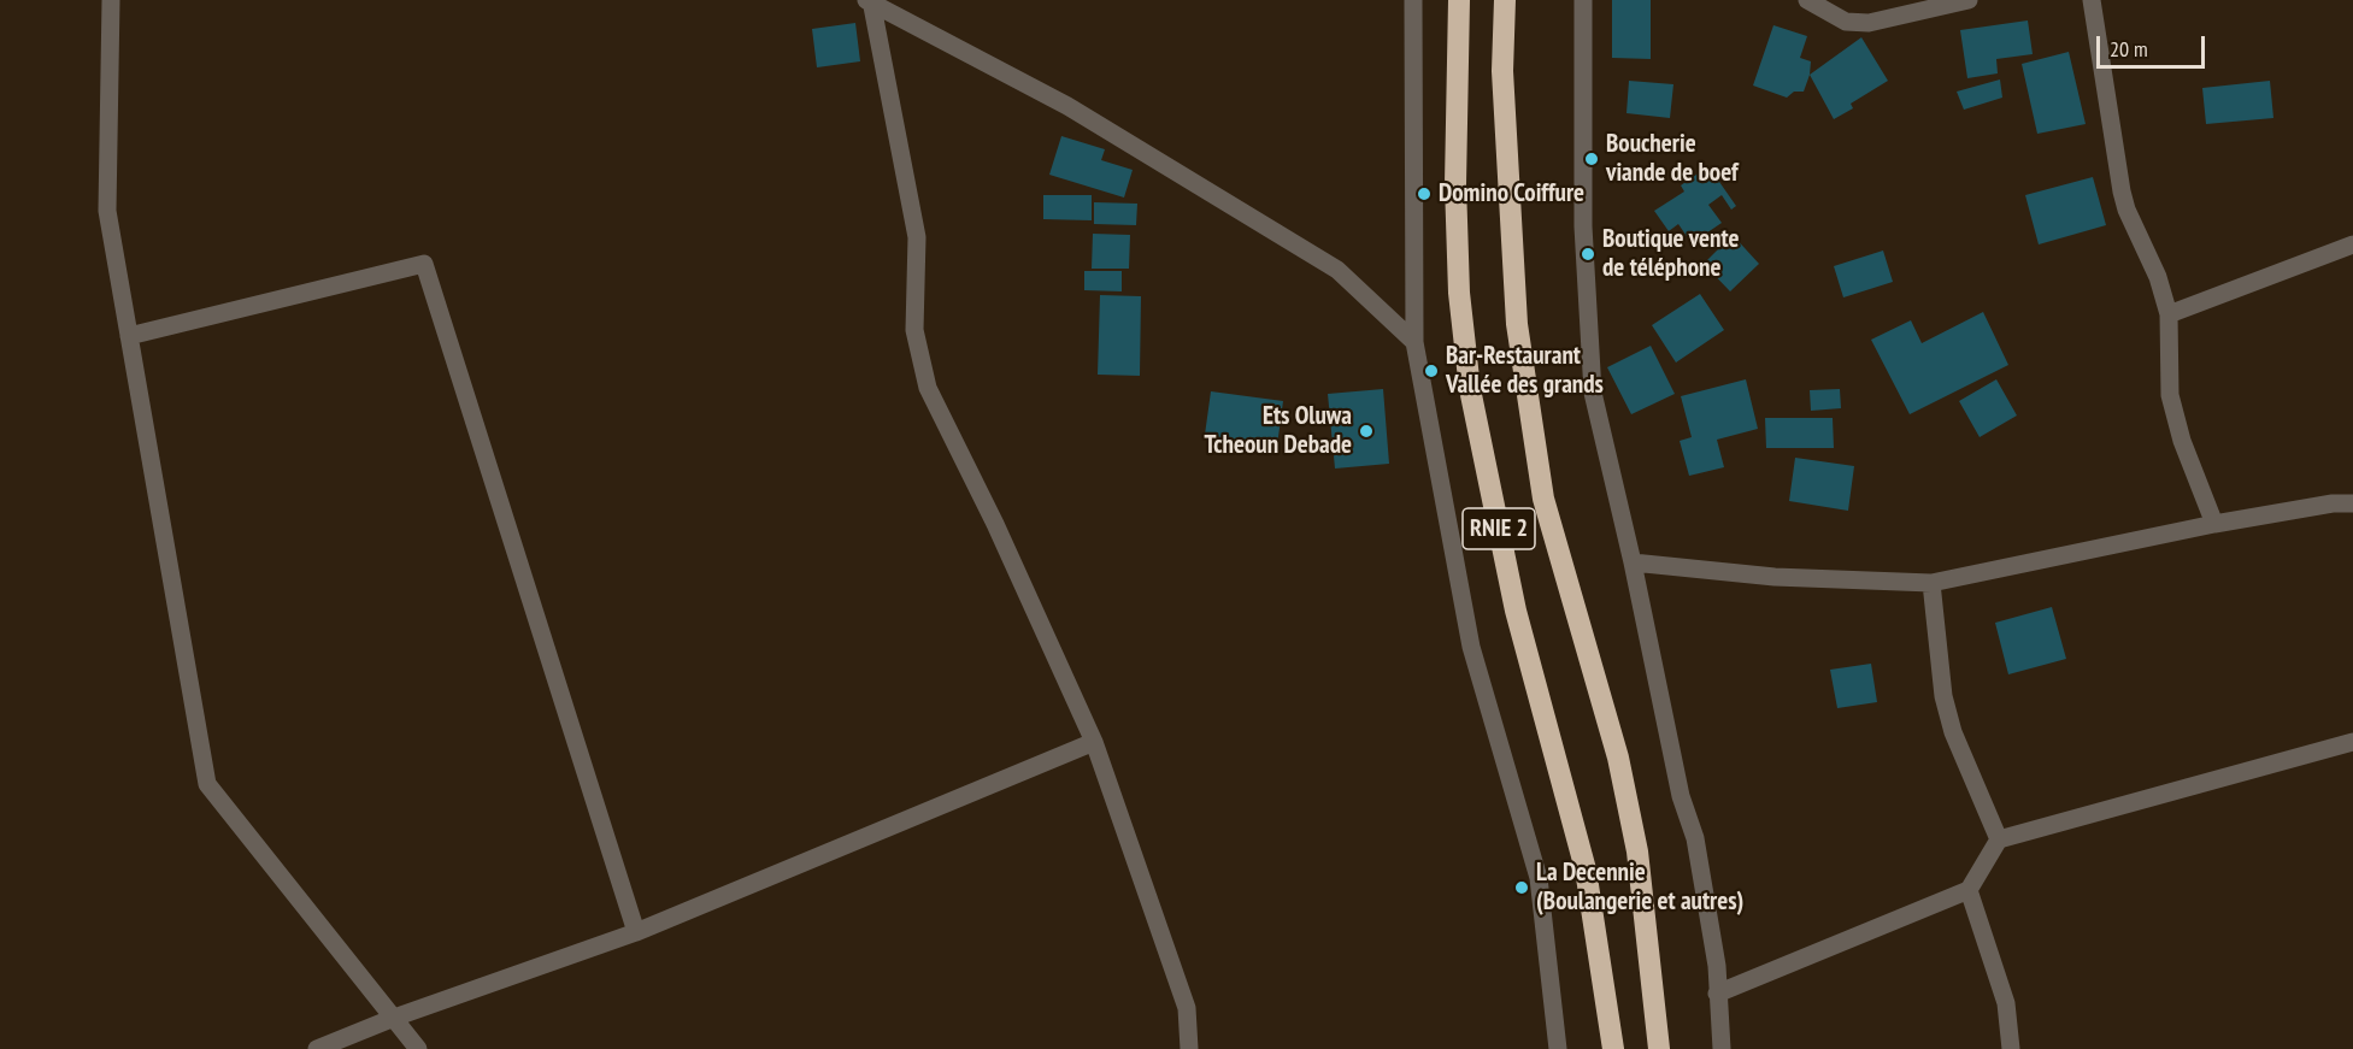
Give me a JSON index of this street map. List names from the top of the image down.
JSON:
{
  "streets": {
    "highway": ["RNIE 2"]
  },
  "places": [
    "Boucherie viande de boef",
    "Domino Coiffure",
    "Boutique vente de téléphone",
    "Bar-Restaurant Vallée des grands",
    "Ets Oluwa Tcheoun Debade",
    "La Decennie (Boulangerie et autres)"
  ],
  "scale_bar": "20 m"
}
